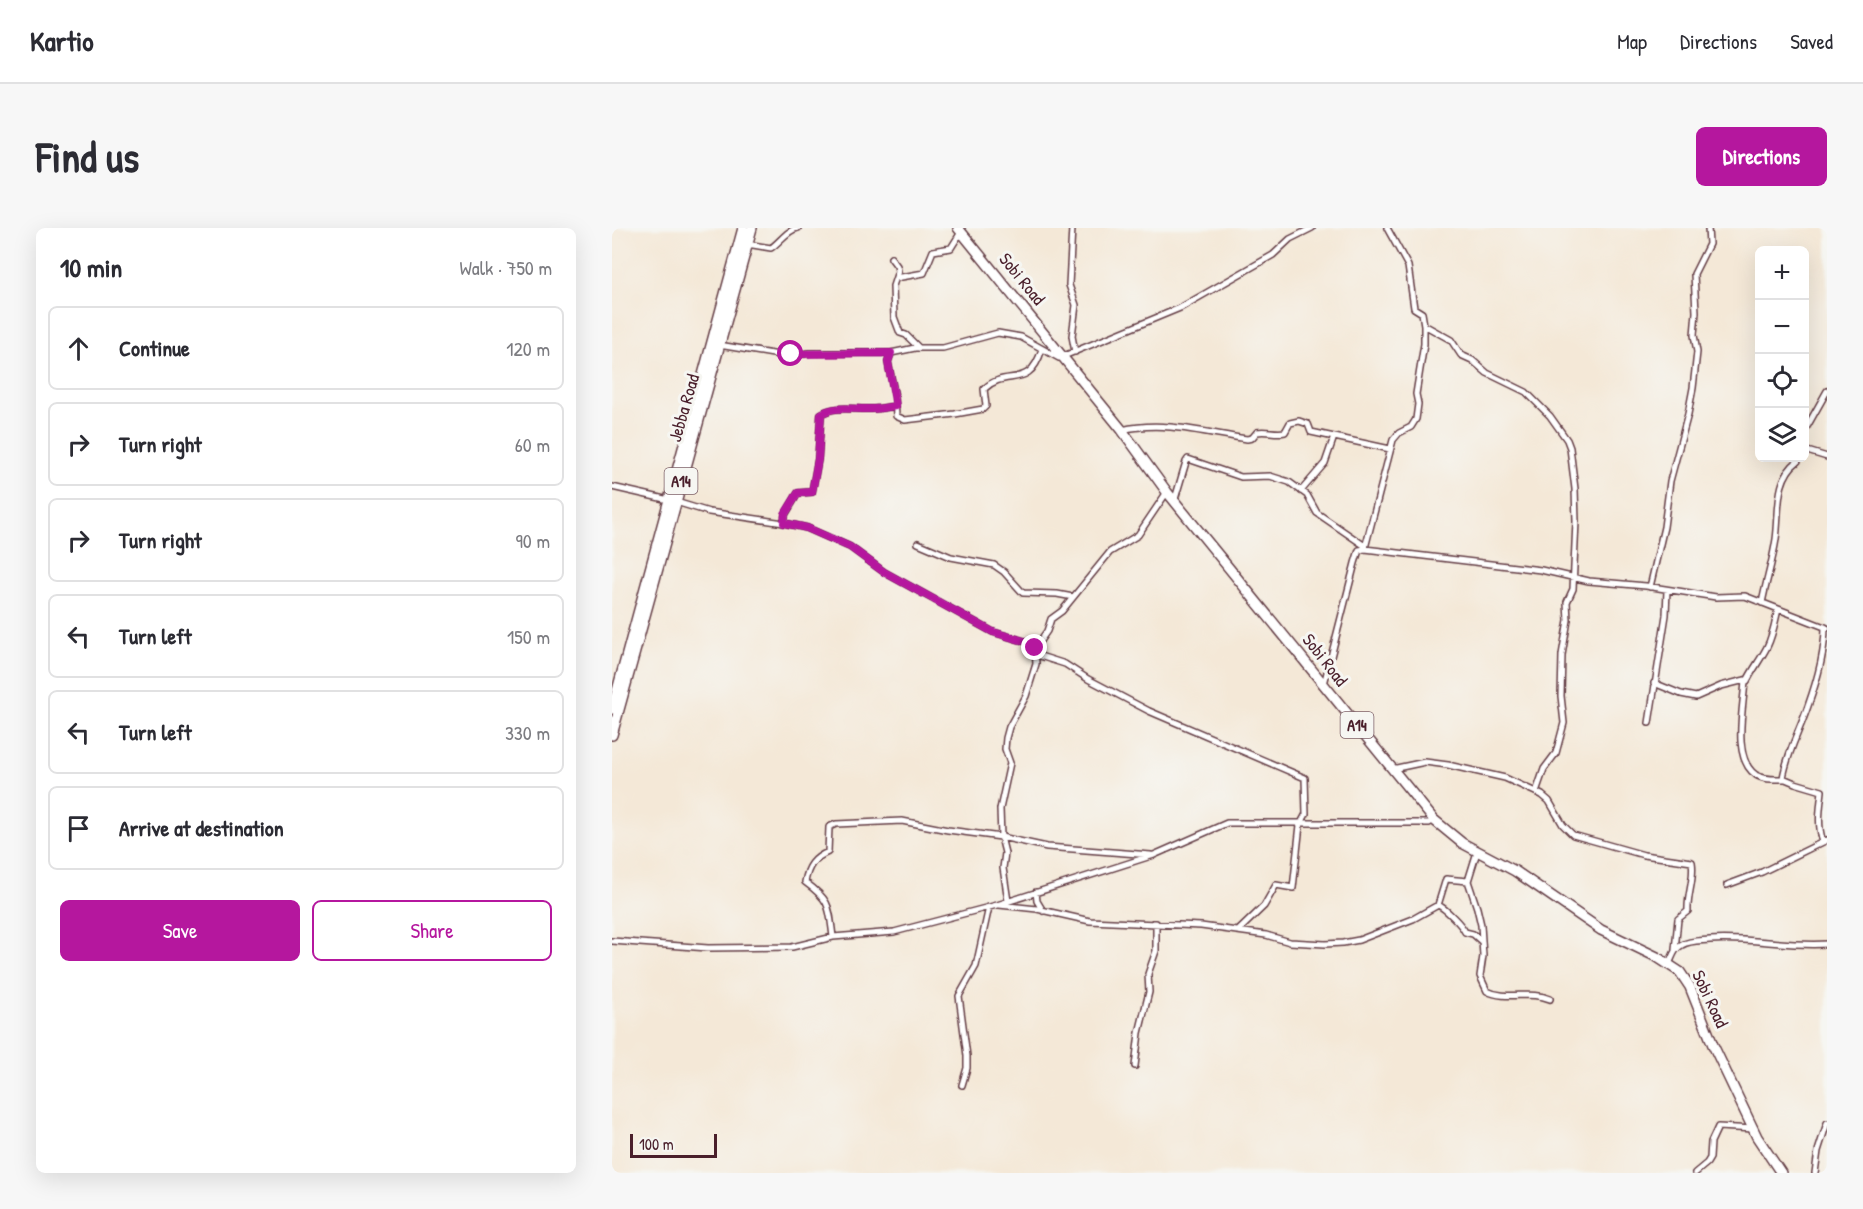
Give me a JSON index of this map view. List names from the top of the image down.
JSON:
{
  "streets": {
    "highway": ["Sobi Road", "Jebba Road", "A14"]
  },
  "crossings": [
    ["Jebba Road", "A14"]
  ],
  "scale_bar": "100 m",
  "page": {
    "header": "Kartio",
    "nav": ["Map", "Directions", "Saved"],
    "buttons": [
      "Directions",
      ["Save", "Share"]
    ],
    "title": "Find us",
    "heading": ["10 min", "Walk · 750 m"],
    "map_buttons": ["+", "−"],
    "list": [
      ["Continue", "120 m"],
      ["Turn right", "60 m"],
      ["Turn right", "90 m"],
      ["Turn left", "150 m"],
      ["Turn left", "330 m"],
      "Arrive at destination"
    ],
    "scale": "100 m"
  }
}
